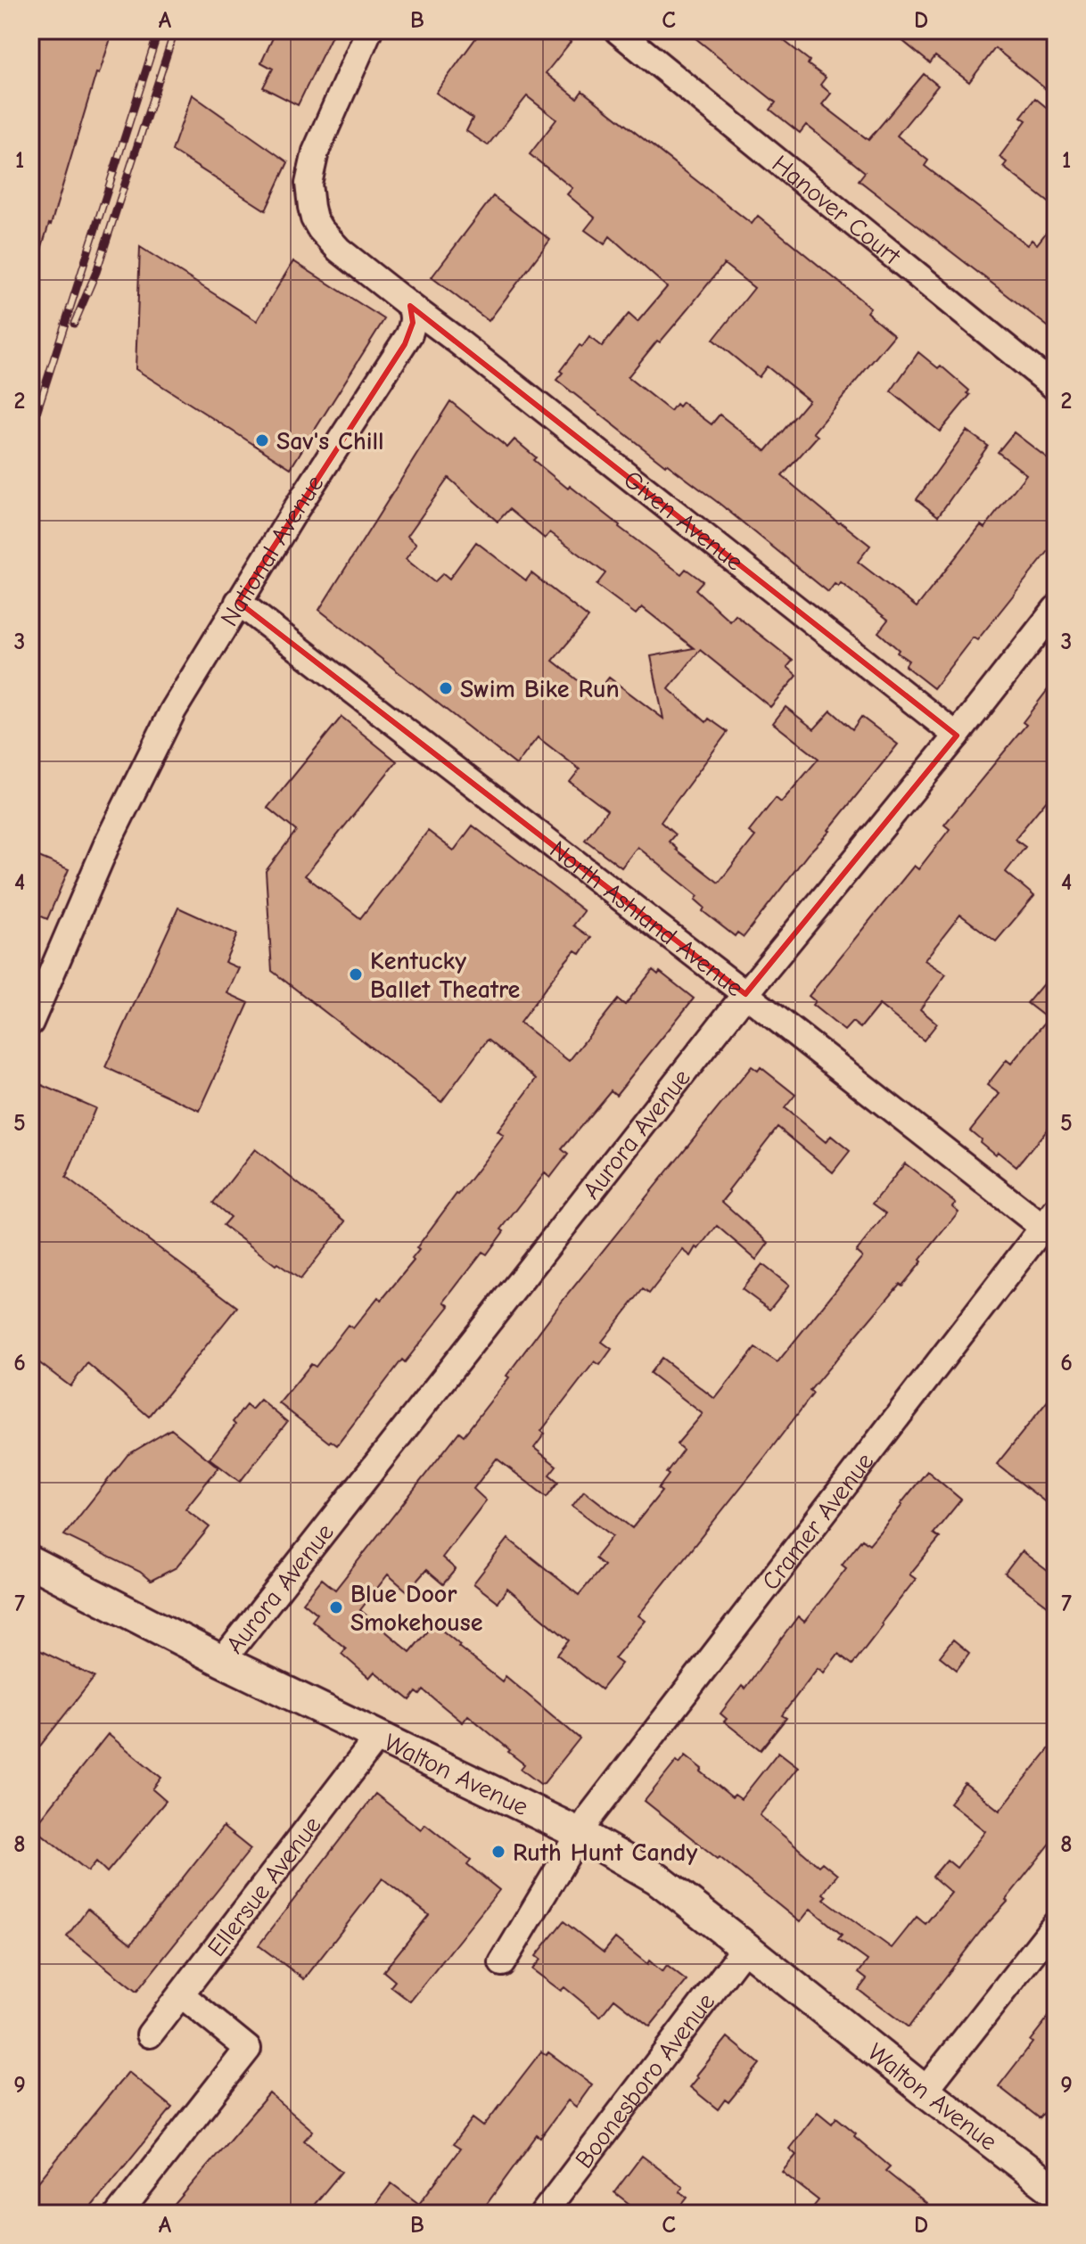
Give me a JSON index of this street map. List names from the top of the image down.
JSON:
{
  "streets": {
    "street": [
      "Hanover Court",
      "Given Avenue",
      "National Avenue",
      "North Ashland Avenue",
      "Aurora Avenue",
      "Cramer Avenue",
      "Walton Avenue",
      "Ellersue Avenue",
      "Boonesboro Avenue"
    ]
  },
  "crossings": [
    ["Given Avenue", "National Avenue"],
    ["Given Avenue", "Aurora Avenue"],
    ["National Avenue", "North Ashland Avenue"],
    ["North Ashland Avenue", "Aurora Avenue"],
    ["North Ashland Avenue", "Cramer Avenue"],
    ["Aurora Avenue", "Walton Avenue"],
    ["Cramer Avenue", "Walton Avenue"],
    ["Walton Avenue", "Ellersue Avenue"],
    ["Walton Avenue", "Boonesboro Avenue"]
  ],
  "places": [
    "Sav's Chill",
    "Swim Bike Run",
    "Kentucky Ballet Theatre",
    "Blue Door Smokehouse",
    "Ruth Hunt Candy"
  ],
  "grid": {
    "columns": [
      "A",
      "B",
      "C",
      "D"
    ],
    "rows": [
      "1",
      "2",
      "3",
      "4",
      "5",
      "6",
      "7",
      "8",
      "9"
    ]
  }
}
